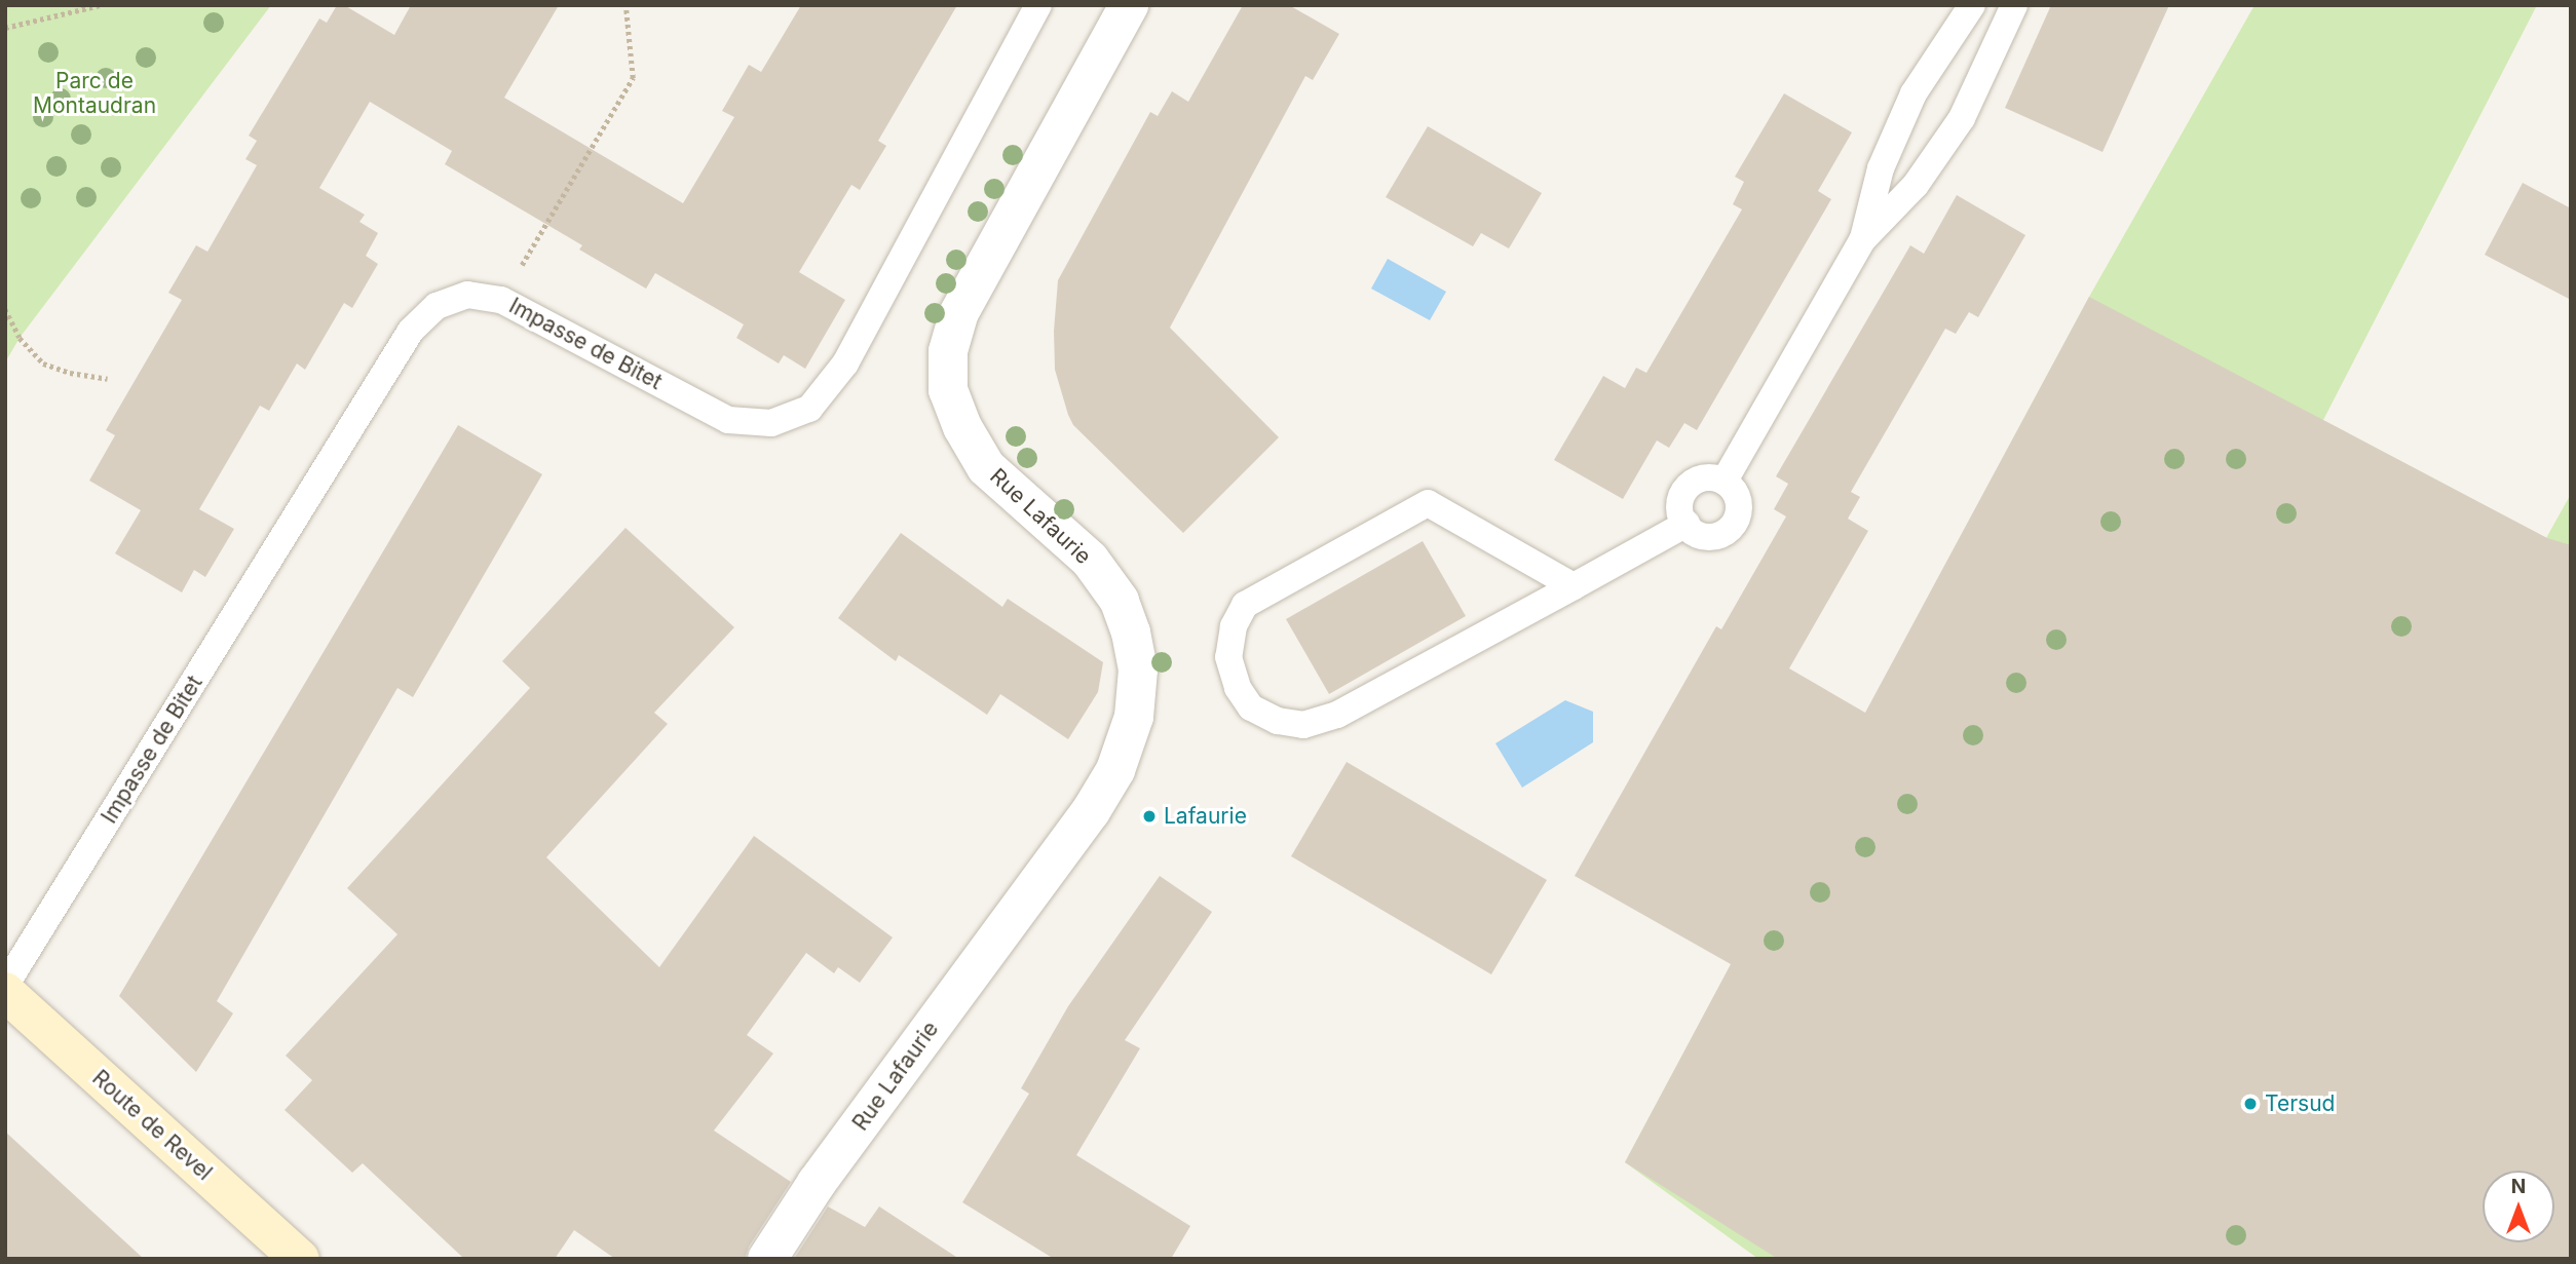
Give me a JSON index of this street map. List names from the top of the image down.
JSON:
{
  "streets": {
    "main road": ["Route de Revel"],
    "street": ["Rue Lafaurie"],
    "lane": ["Impasse de Bitet"]
  },
  "parks": ["Parc de Montaudran"],
  "places": ["Lafaurie", "Tersud"],
  "north": "top"
}
